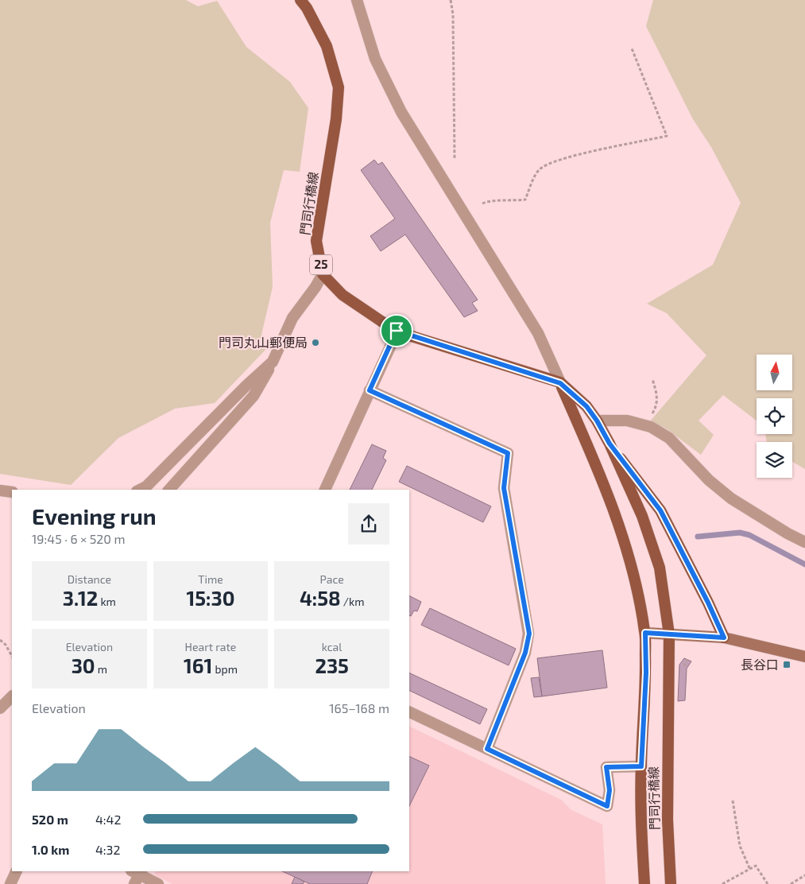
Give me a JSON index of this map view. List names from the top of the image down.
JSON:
{
  "streets": {
    "main road": ["門司行橋線", "25"]
  },
  "places": {
    "other": ["門司丸山郵便局"],
    "transit": ["長谷口"]
  },
  "north": "top",
  "page": {
    "heading": ["Evening run", "19:45 · 6 × 520 m"],
    "stats": [
      ["Distance", "3.12 km"],
      ["Time", "15:30"],
      ["Pace", "4:58 /km"],
      ["Elevation", "30 m"],
      ["Heart rate", "161 bpm"],
      ["kcal", "235"]
    ],
    "chart": ["Elevation", "165–168 m"],
    "list": [
      {
        "name": "520 m",
        "note": "4:42"
      },
      {
        "name": "1.0 km",
        "note": "4:32"
      }
    ]
  }
}
